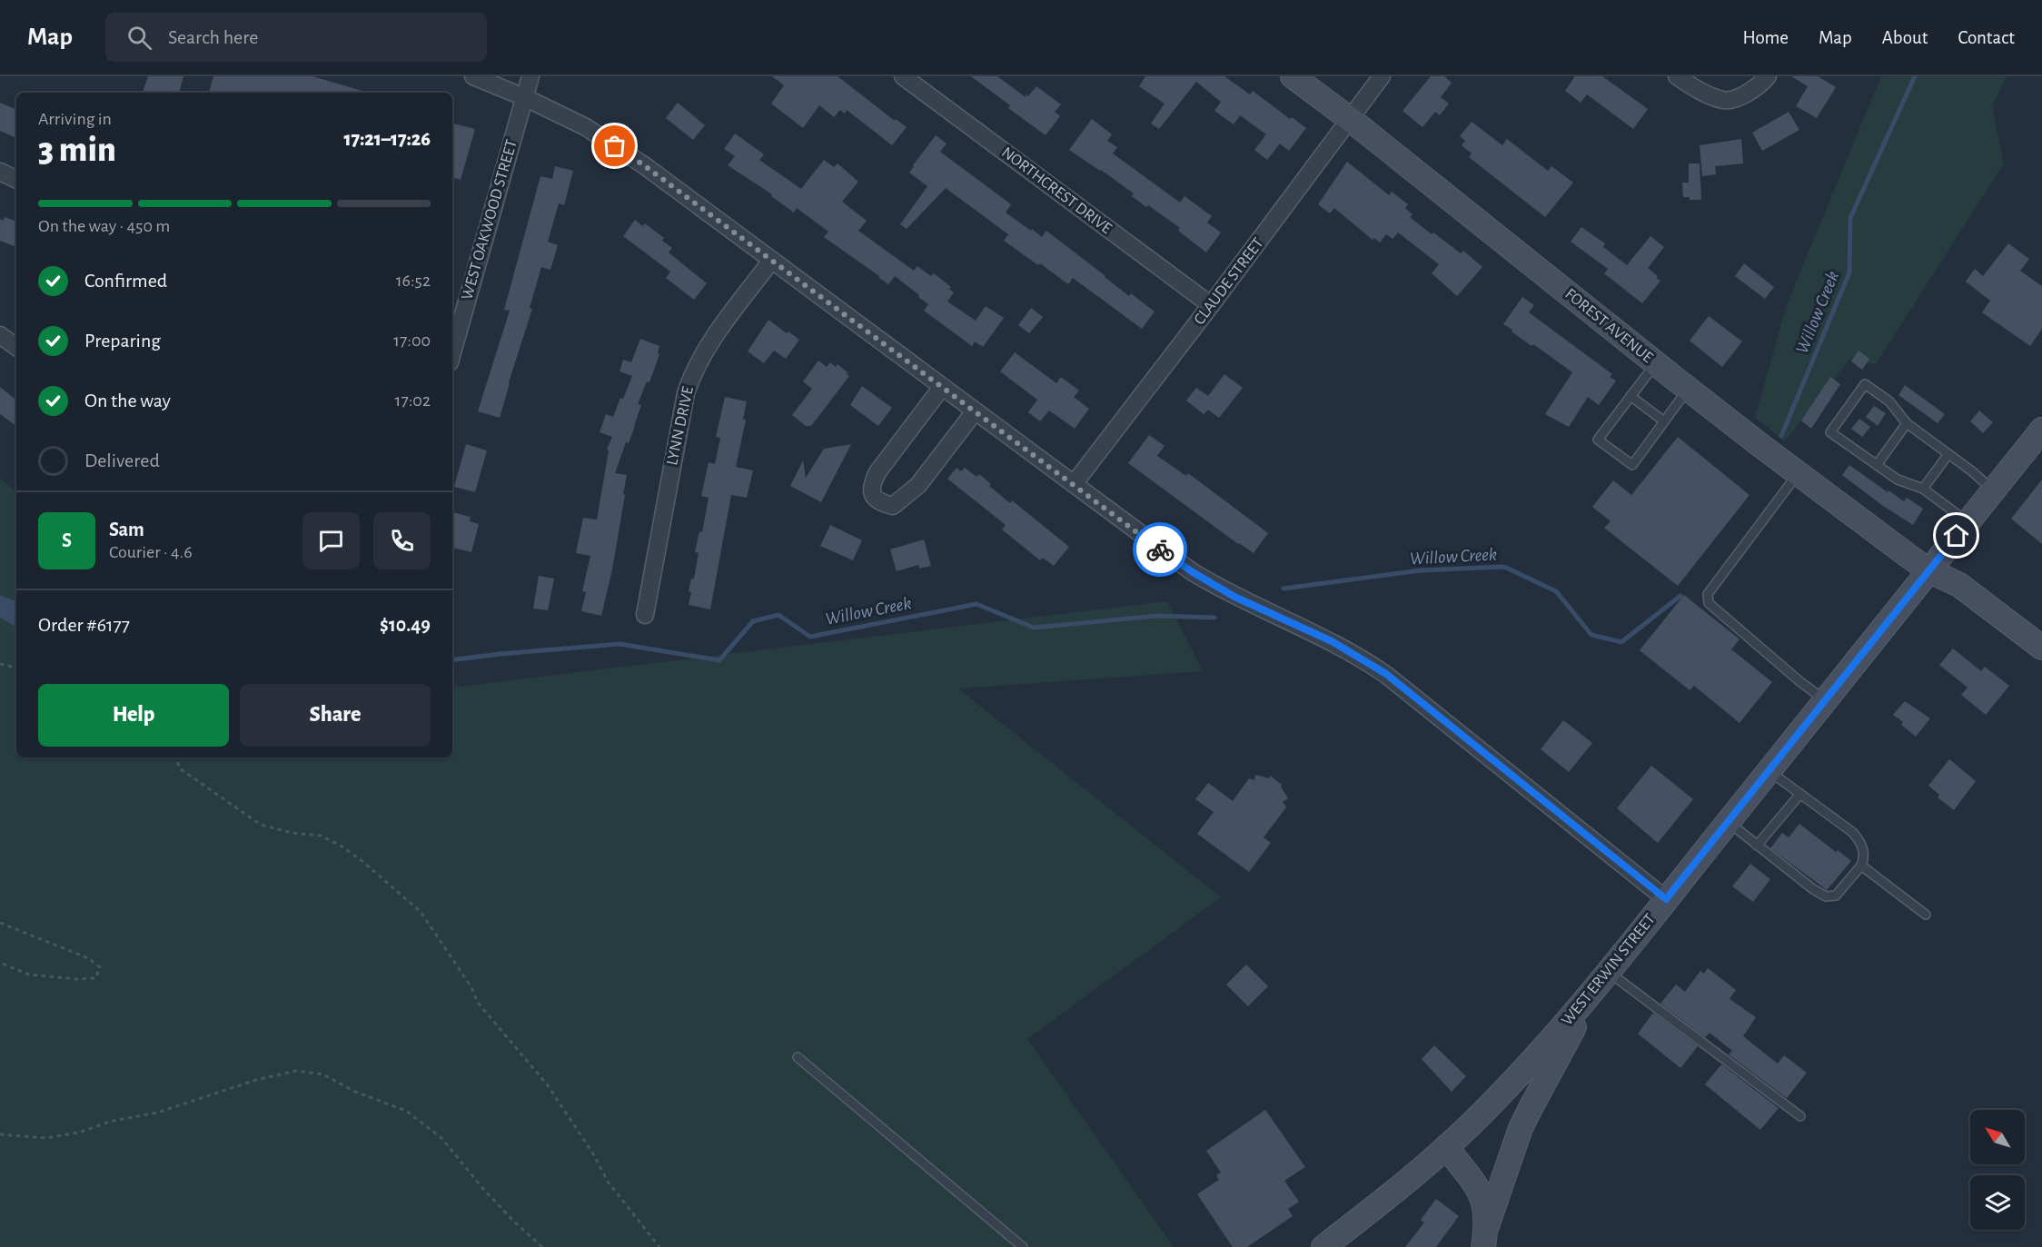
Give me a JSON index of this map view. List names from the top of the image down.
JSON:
{
  "streets": {
    "street": [
      "NORTHCREST DRIVE",
      "WEST OAKWOOD STREET",
      "CLAUDE STREET",
      "FOREST AVENUE",
      "LYNN DRIVE",
      "WEST ERWIN STREET"
    ]
  },
  "crossings": [
    ["NORTHCREST DRIVE", "CLAUDE STREET"],
    ["CLAUDE STREET", "FOREST AVENUE"],
    ["FOREST AVENUE", "WEST ERWIN STREET"]
  ],
  "water": ["Willow Creek"],
  "north": "top left",
  "page": {
    "header": "Map",
    "search": "Search here",
    "nav": [
      "Home",
      "Map",
      "About",
      "Contact"
    ],
    "heading": ["3 min", "Arriving in", "17:21–17:26"],
    "panel": [
      "Sam",
      "Courier · 4.6",
      "Order #6177",
      "$10.49"
    ],
    "bar": "On the way · 450 m",
    "list": [
      ["Confirmed", "16:52"],
      ["Preparing", "17:00"],
      ["On the way", "17:02"],
      "Delivered"
    ],
    "round": "S",
    "buttons": ["Help", "Share"]
  }
}
